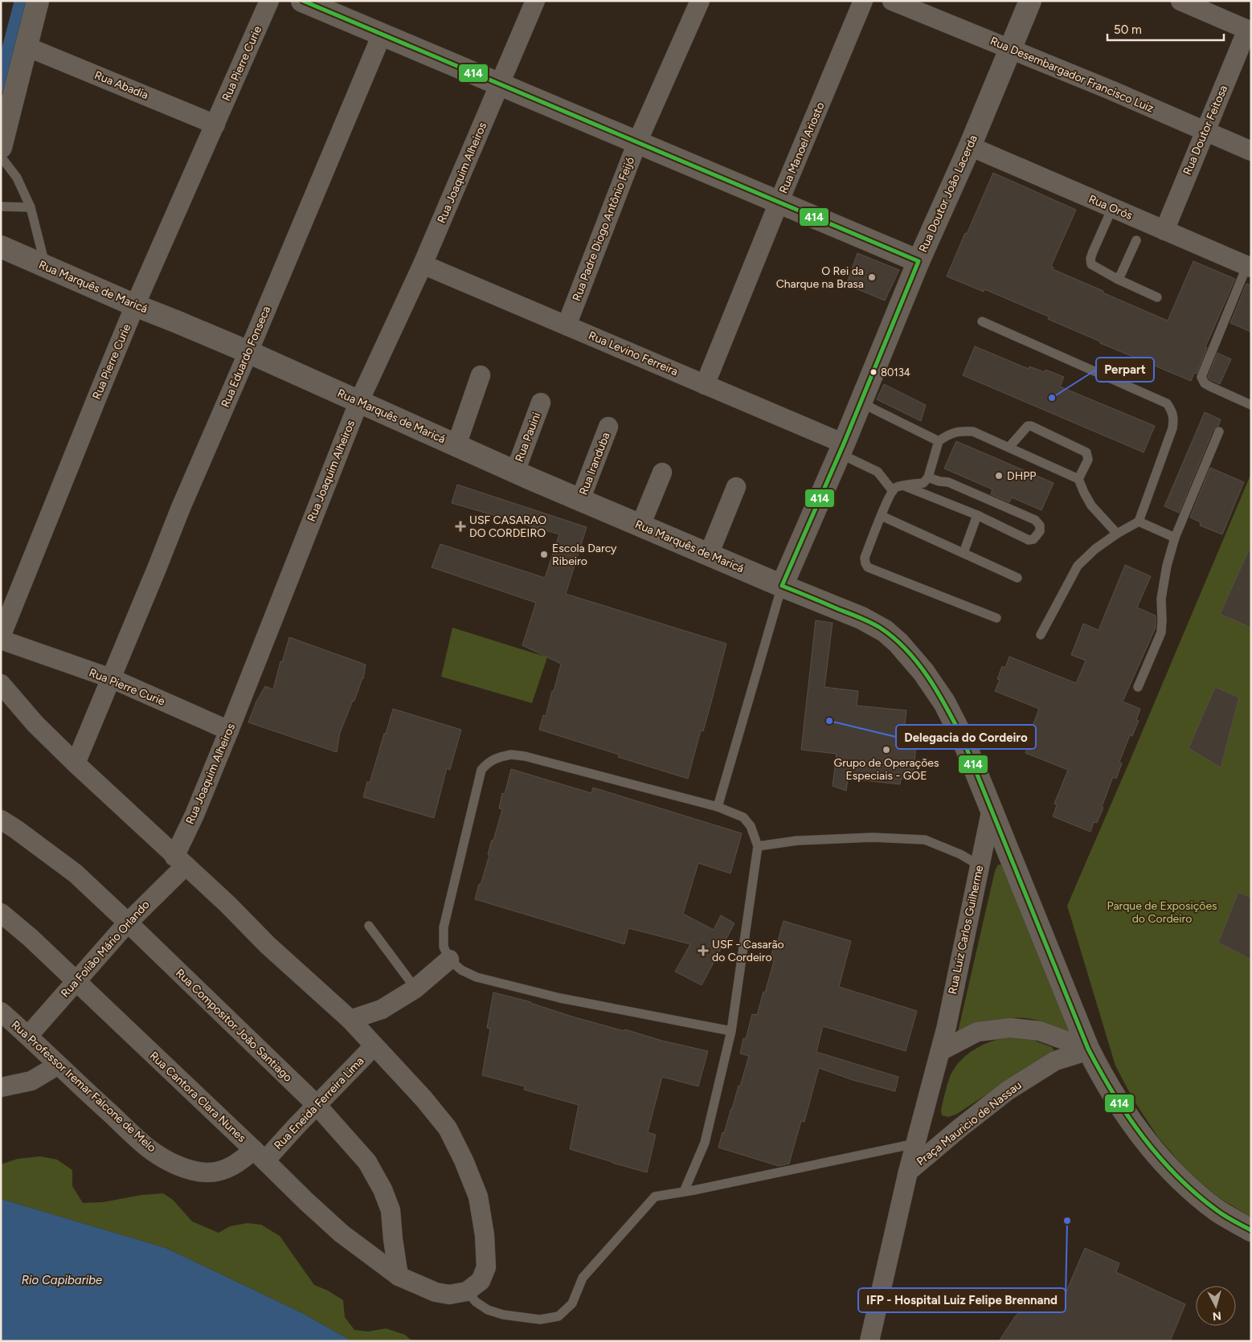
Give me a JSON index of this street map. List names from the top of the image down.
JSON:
{
  "streets": {
    "main road": ["Rua Doutor João Lacerda", "Rua Marquês de Maricá"],
    "street": [
      "Rua Pierre Curie",
      "Rua Desembargador Francisco Luiz",
      "Rua Abadia",
      "Rua Doutor Feitosa",
      "Rua Manoel Ariosto",
      "Rua Joaquim Alheiros",
      "Rua Orós",
      "Rua Padre Diogo Antônio Feijó",
      "Rua Levino Ferreira",
      "Rua Eduardo Fonseca",
      "Rua Pauini",
      "Rua Iranduba",
      "Rua Luiz Carlos Guilherme",
      "Rua Folião Mário Orlando",
      "Rua Compositor João Santiago",
      "Rua Professor Iremar Falcone de Melo",
      "Rua Cantora Clara Nunes",
      "Rua Eneida Ferreira Lima",
      "Praça Mauricio de Nassau"
    ]
  },
  "crossings": [
    ["Rua Pierre Curie", "Rua Abadia"],
    ["Rua Pierre Curie", "Rua Joaquim Alheiros"],
    ["Rua Pierre Curie", "Rua Marquês de Maricá"],
    ["Rua Pierre Curie", "Rua Eduardo Fonseca"],
    ["Rua Desembargador Francisco Luiz", "Rua Doutor Feitosa"],
    ["Rua Desembargador Francisco Luiz", "Rua Doutor João Lacerda"],
    ["Rua Doutor Feitosa", "Rua Orós"],
    ["Rua Manoel Ariosto", "Rua Levino Ferreira"],
    ["Rua Joaquim Alheiros", "Rua Marquês de Maricá"],
    ["Rua Joaquim Alheiros", "Rua Levino Ferreira"],
    ["Rua Joaquim Alheiros", "Rua Folião Mário Orlando"],
    ["Rua Doutor João Lacerda", "Rua Orós"],
    ["Rua Doutor João Lacerda", "Rua Marquês de Maricá"],
    ["Rua Doutor João Lacerda", "Rua Levino Ferreira"],
    ["Rua Padre Diogo Antônio Feijó", "Rua Levino Ferreira"],
    ["Rua Marquês de Maricá", "Rua Eduardo Fonseca"],
    ["Rua Marquês de Maricá", "Rua Pauini"],
    ["Rua Marquês de Maricá", "Rua Iranduba"],
    ["Rua Marquês de Maricá", "Rua Luiz Carlos Guilherme"],
    ["Rua Marquês de Maricá", "Praça Mauricio de Nassau"],
    ["Rua Luiz Carlos Guilherme", "Praça Mauricio de Nassau"],
    ["Rua Folião Mário Orlando", "Rua Compositor João Santiago"],
    ["Rua Folião Mário Orlando", "Rua Professor Iremar Falcone de Melo"],
    ["Rua Folião Mário Orlando", "Rua Cantora Clara Nunes"],
    ["Rua Compositor João Santiago", "Rua Cantora Clara Nunes"],
    ["Rua Compositor João Santiago", "Rua Eneida Ferreira Lima"],
    ["Rua Professor Iremar Falcone de Melo", "Rua Cantora Clara Nunes"],
    ["Rua Professor Iremar Falcone de Melo", "Rua Eneida Ferreira Lima"],
    ["Rua Cantora Clara Nunes", "Rua Eneida Ferreira Lima"]
  ],
  "water": ["Rio Capibaribe"],
  "parks": ["Parque de Exposições do Cordeiro"],
  "places": {
    "other": [
      "O Rei da Charque na Brasa",
      "80134",
      "Perpart",
      "DHPP",
      "Escola Darcy Ribeiro",
      "Delegacia do Cordeiro",
      "Grupo de Operações Especiais - GOE",
      "IFP - Hospital Luiz Felipe Brennand"
    ],
    "health": ["USF CASARAO DO CORDEIRO", "USF - Casarão do Cordeiro"]
  },
  "lines": ["transit line 414"],
  "scale_bar": "50 m",
  "north": "bottom"
}
